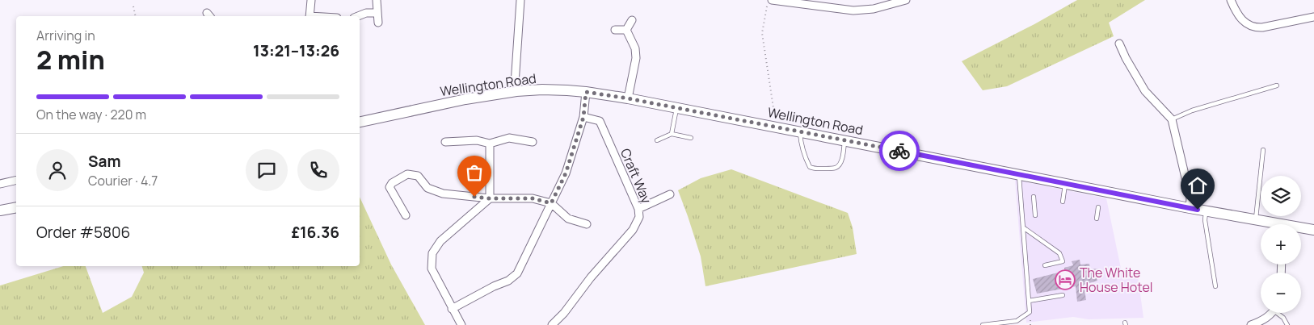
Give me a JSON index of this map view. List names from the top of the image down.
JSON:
{
  "streets": {
    "street": ["Wellington Road", "Craft Way"]
  },
  "places": {
    "hotel": ["The White House Hotel"]
  },
  "page": {
    "heading": ["2 min", "Arriving in", "13:21–13:26"],
    "panel": [
      "Sam",
      "Courier · 4.7",
      "Order #5806",
      "£16.36"
    ],
    "bar": "On the way · 220 m",
    "map_buttons": ["+", "−"]
  }
}
